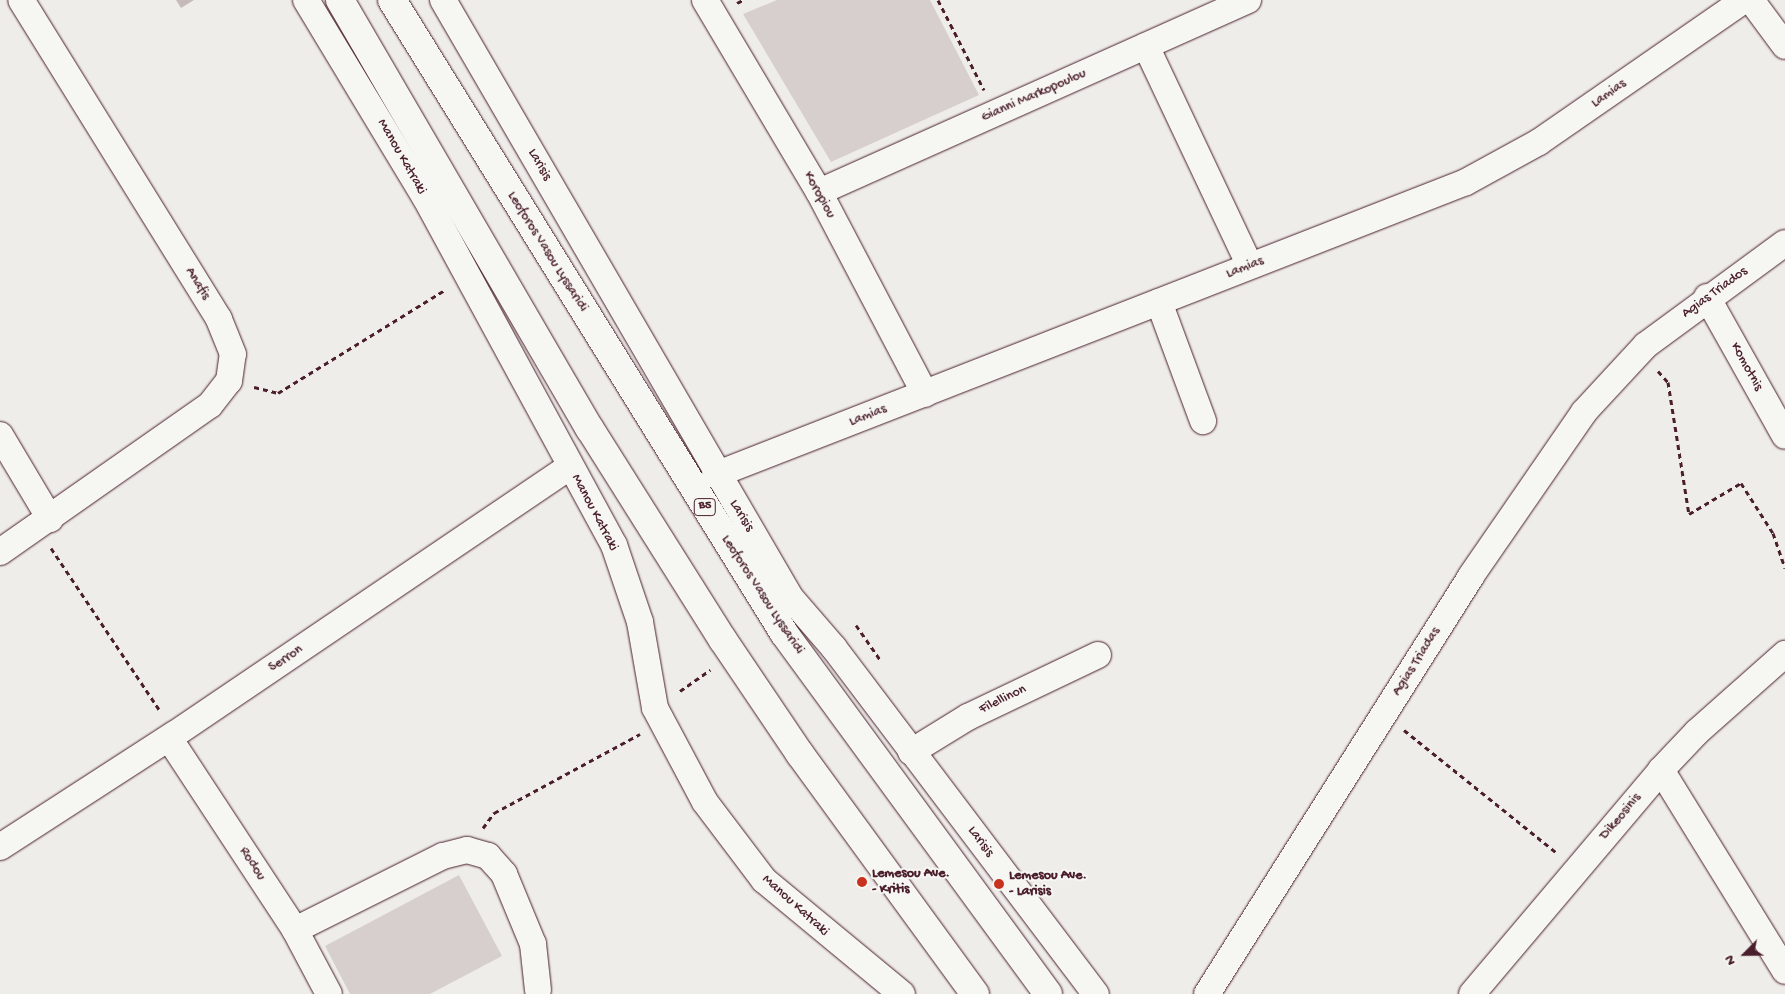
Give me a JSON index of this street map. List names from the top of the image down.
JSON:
{
  "streets": {
    "main road": ["Leoforos Vasou Lyssaridi", "B5"],
    "street": [
      "Lamias",
      "Gianni Markopoulou",
      "Manou Katraki",
      "Larisis",
      "Koropiou",
      "Anafis",
      "Agias Triados",
      "Komotnis",
      "Serron",
      "Agias Triadas",
      "Filellinon",
      "Dikeosinis",
      "Rodou"
    ]
  },
  "crossings": [
    ["Lamias", "Larisis"],
    ["Lamias", "Koropiou"],
    ["Gianni Markopoulou", "Koropiou"],
    ["Manou Katraki", "Serron"],
    ["Larisis", "Filellinon"],
    ["Agias Triados", "Komotnis"],
    ["Agias Triados", "Agias Triadas"],
    ["Serron", "Rodou"]
  ],
  "places": ["Lemesou Ave. - Kritis", "Lemesou Ave. - Larisis"],
  "north": "bottom left"
}
